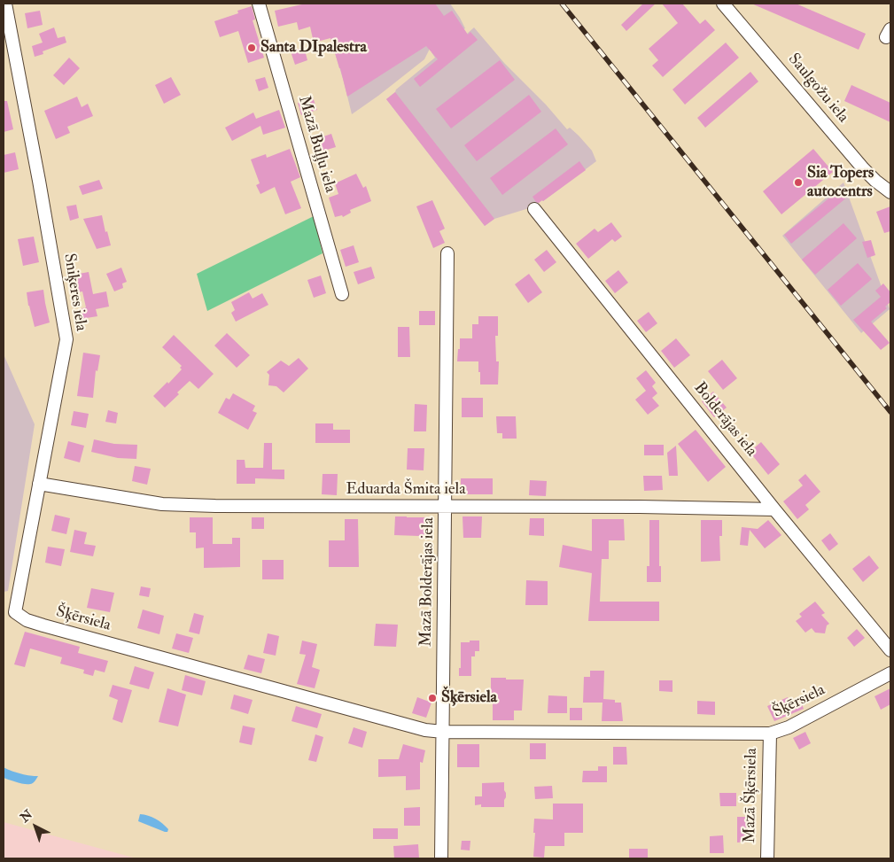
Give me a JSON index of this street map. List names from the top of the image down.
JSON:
{
  "streets": {
    "street": [
      "Saulgožu iela",
      "Mazā Buļļu iela",
      "Sniķeres iela",
      "Bolderājas iela",
      "Eduarda Šmita iela",
      "Mazā Bolderājas iela",
      "Šķērsiela",
      "Mazā Šķērsiela"
    ]
  },
  "crossings": [
    ["Sniķeres iela", "Eduarda Šmita iela"],
    ["Sniķeres iela", "Šķērsiela"],
    ["Bolderājas iela", "Eduarda Šmita iela"],
    ["Eduarda Šmita iela", "Mazā Bolderājas iela"],
    ["Mazā Bolderājas iela", "Šķērsiela"],
    ["Šķērsiela", "Mazā Šķērsiela"]
  ],
  "places": ["Santa DIpalestra", "Sia Topers autocentrs", "Šķērsiela"],
  "north": "top left"
}
